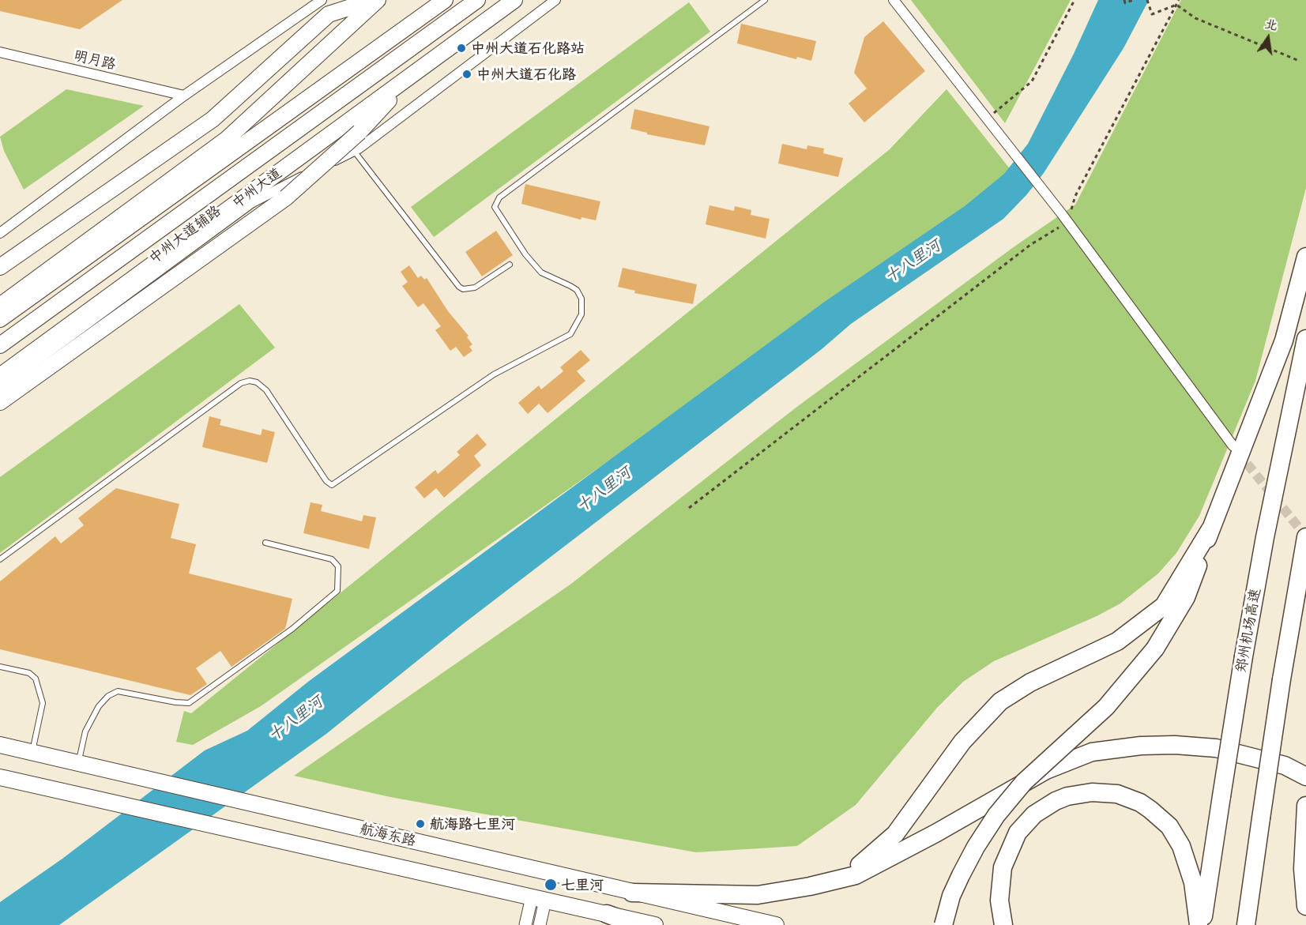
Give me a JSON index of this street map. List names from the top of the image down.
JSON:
{
  "streets": {
    "highway": ["郑州机场高速"],
    "main road": ["中州大道", "航海东路"],
    "street": ["明月路", "中州大道辅路"]
  },
  "water": ["十八里河"],
  "places": [
    "中州大道石化路站",
    "中州大道石化路",
    "航海路七里河",
    "七里河"
  ],
  "north": "top"
}
